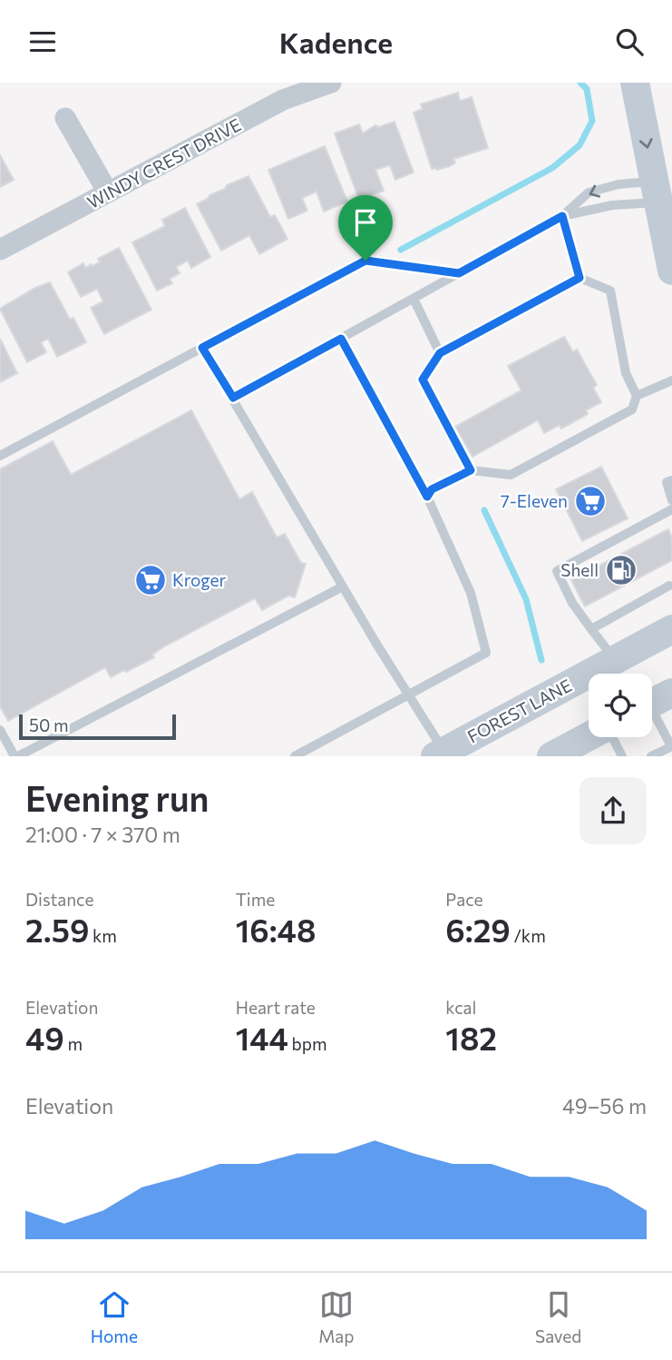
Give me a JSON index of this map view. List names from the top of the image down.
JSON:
{
  "streets": {
    "main road": ["FOREST LANE"],
    "street": ["WINDY CREST DRIVE"]
  },
  "places": {
    "supermarket": ["7-Eleven", "Kroger"],
    "fuel station": ["Shell"]
  },
  "scale_bar": "50 m",
  "page": {
    "header": "Kadence",
    "scale": "50 m",
    "heading": ["Evening run", "21:00 · 7 × 370 m"],
    "stats": [
      ["Distance", "2.59 km"],
      ["Time", "16:48"],
      ["Pace", "6:29 /km"],
      ["Elevation", "49 m"],
      ["Heart rate", "144 bpm"],
      ["kcal", "182"]
    ],
    "chart": ["Elevation", "49–56 m"],
    "tabs": ["Home", "Map", "Saved"]
  }
}
